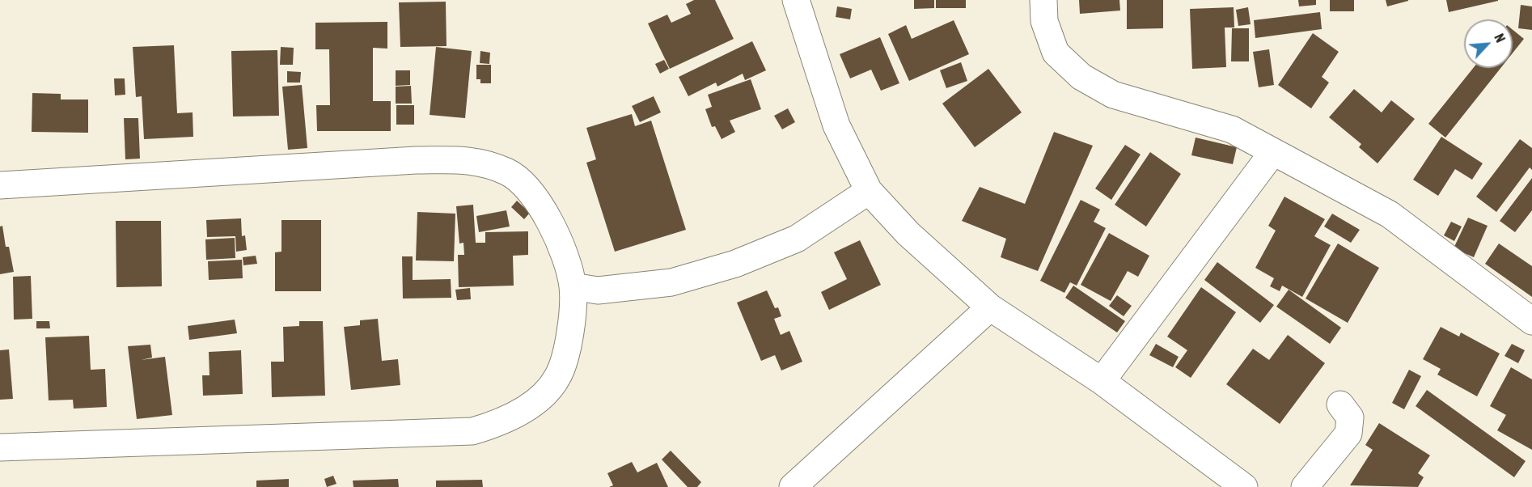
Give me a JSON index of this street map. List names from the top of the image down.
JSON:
{
  "north": "top right"
}
